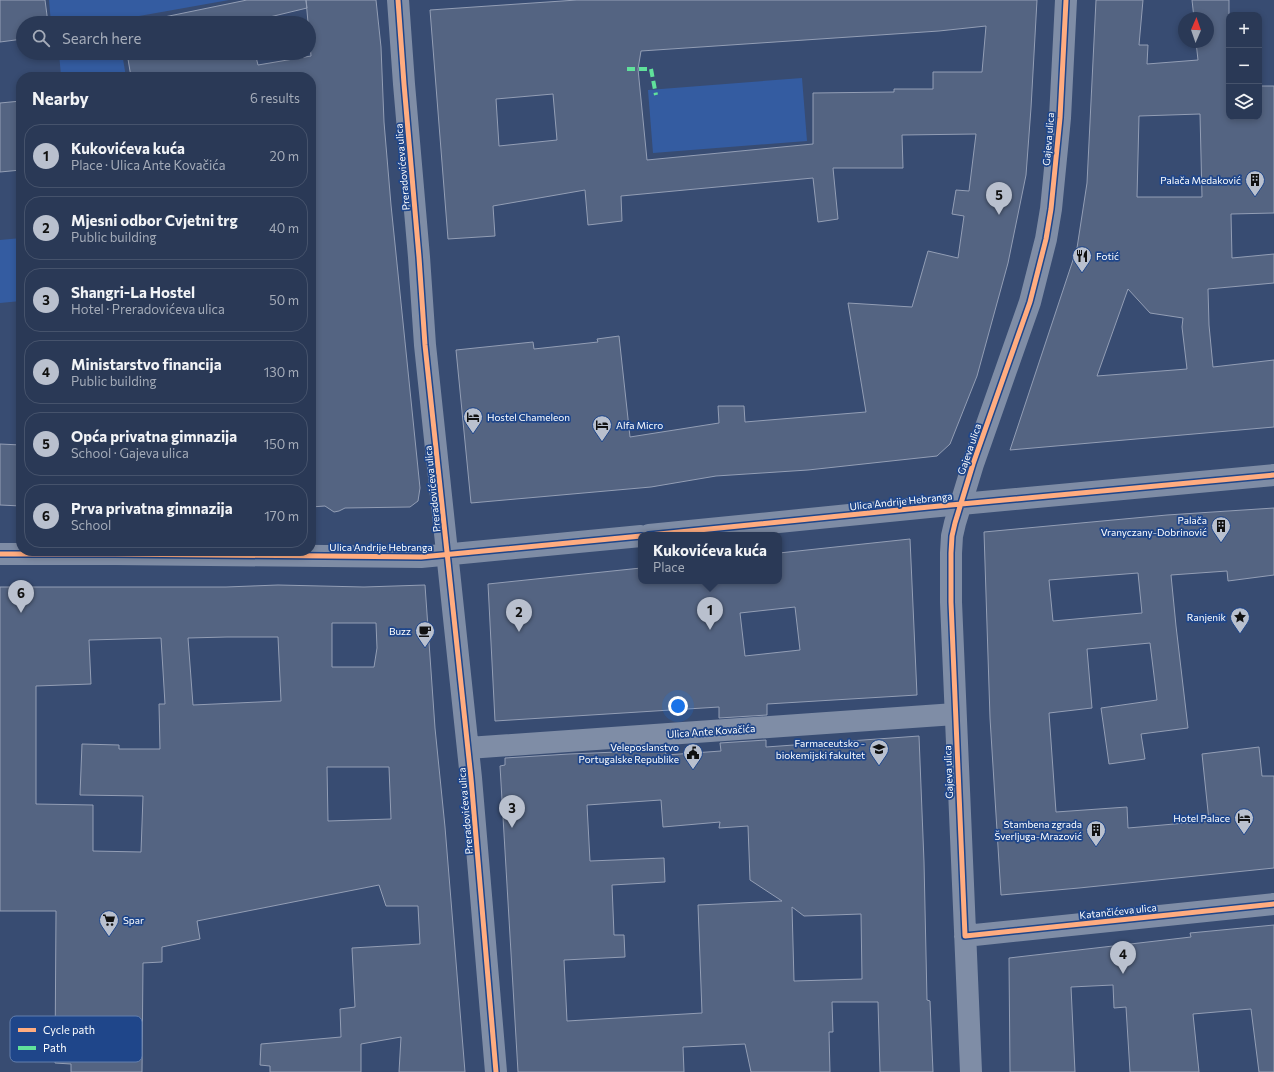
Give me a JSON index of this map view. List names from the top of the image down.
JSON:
{
  "streets": {
    "main road": ["Ulica Andrije Hebranga"],
    "street": [
      "Gajeva ulica",
      "Preradovićeva ulica",
      "Ulica Ante Kovačića",
      "Katančićeva ulica"
    ]
  },
  "crossings": [
    ["Gajeva ulica", "Ulica Andrije Hebranga"],
    ["Gajeva ulica", "Ulica Ante Kovačića"],
    ["Gajeva ulica", "Katančićeva ulica"],
    ["Preradovićeva ulica", "Ulica Andrije Hebranga"],
    ["Preradovićeva ulica", "Ulica Ante Kovačića"]
  ],
  "places": {
    "building": ["Palača Medaković", "Palača Vranyczany-Dobrinović", "Stambena zgrada Šverljuga-Mrazović"],
    "restaurant": ["Fotić"],
    "hotel": ["Hostel Chameleon", "Alfa Micro", "Hotel Palace"],
    "place": ["Ranjenik"],
    "cafe": ["Buzz"],
    "school or university": ["Farmaceutsko - biokemijski fakultet"],
    "public building": ["Veleposlanstvo Portugalske Republike"],
    "supermarket": ["Spar"]
  },
  "legend": ["Cycle path", "Path"],
  "north": "top",
  "page": {
    "map_buttons": ["+", "−"],
    "search": "Search here",
    "heading": ["Nearby", "6 results"],
    "list": [
      {
        "mark": "1",
        "name": "Kukovićeva kuća",
        "note": "Place · Ulica Ante Kovačića",
        "value": "20 m"
      },
      {
        "mark": "2",
        "name": "Mjesni odbor Cvjetni trg",
        "note": "Public building",
        "value": "40 m"
      },
      {
        "mark": "3",
        "name": "Shangri-La Hostel",
        "note": "Hotel · Preradovićeva ulica",
        "value": "50 m"
      },
      {
        "mark": "4",
        "name": "Ministarstvo financija",
        "note": "Public building",
        "value": "130 m"
      },
      {
        "mark": "5",
        "name": "Opća privatna gimnazija",
        "note": "School · Gajeva ulica",
        "value": "150 m"
      },
      {
        "mark": "6",
        "name": "Prva privatna gimnazija",
        "note": "School",
        "value": "170 m"
      }
    ],
    "pins": [
      "5",
      "6",
      "1",
      "2",
      "3",
      "4"
    ],
    "popup": ["Kukovićeva kuća", "Place"]
  }
}
